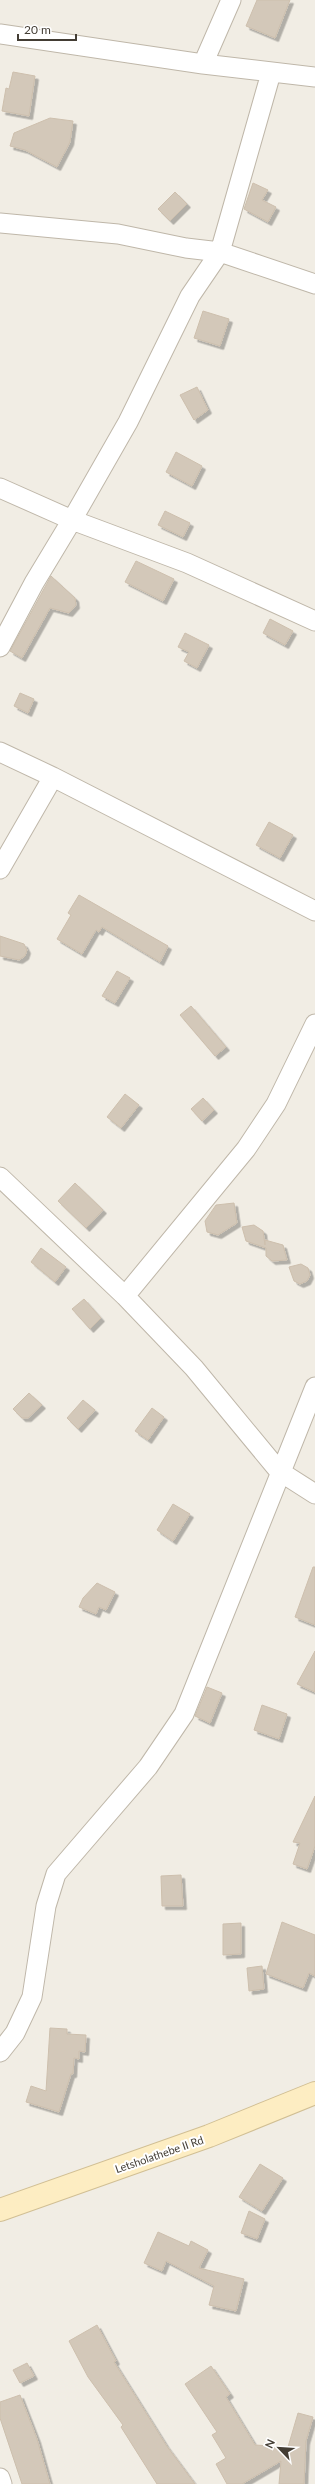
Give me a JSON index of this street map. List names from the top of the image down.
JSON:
{
  "streets": {
    "street": ["Letsholathebe II Rd"]
  },
  "scale_bar": "20 m",
  "north": "top left"
}
